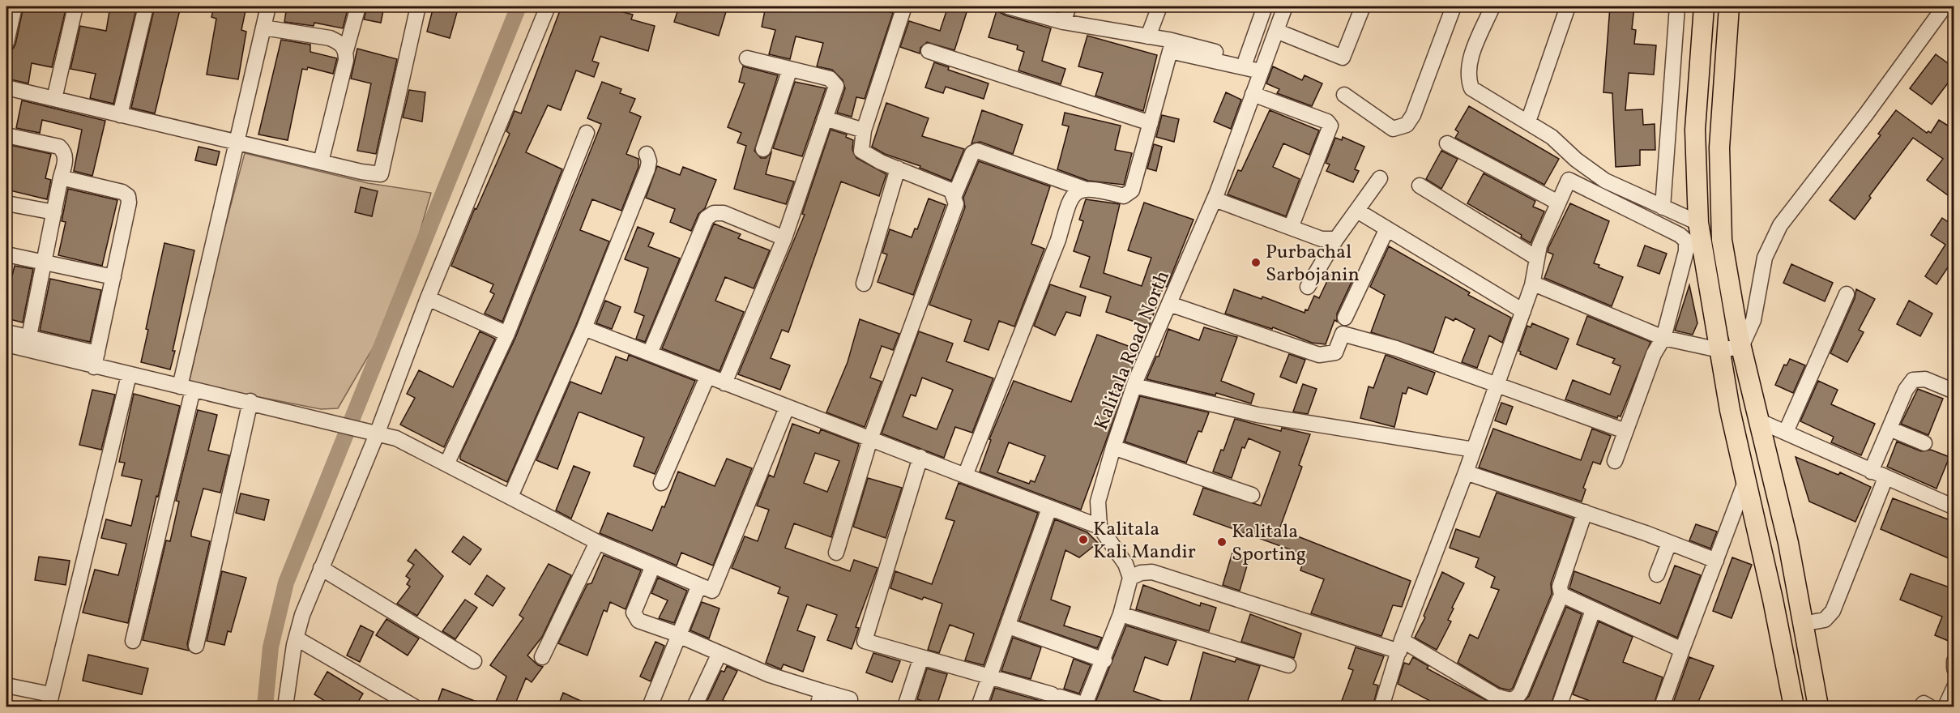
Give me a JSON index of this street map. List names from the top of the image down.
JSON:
{
  "streets": {
    "street": ["Kalitala Road North"]
  },
  "places": ["Purbachal Sarbojanin", "Kalitala Kali Mandir", "Kalitala Sporting"]
}
